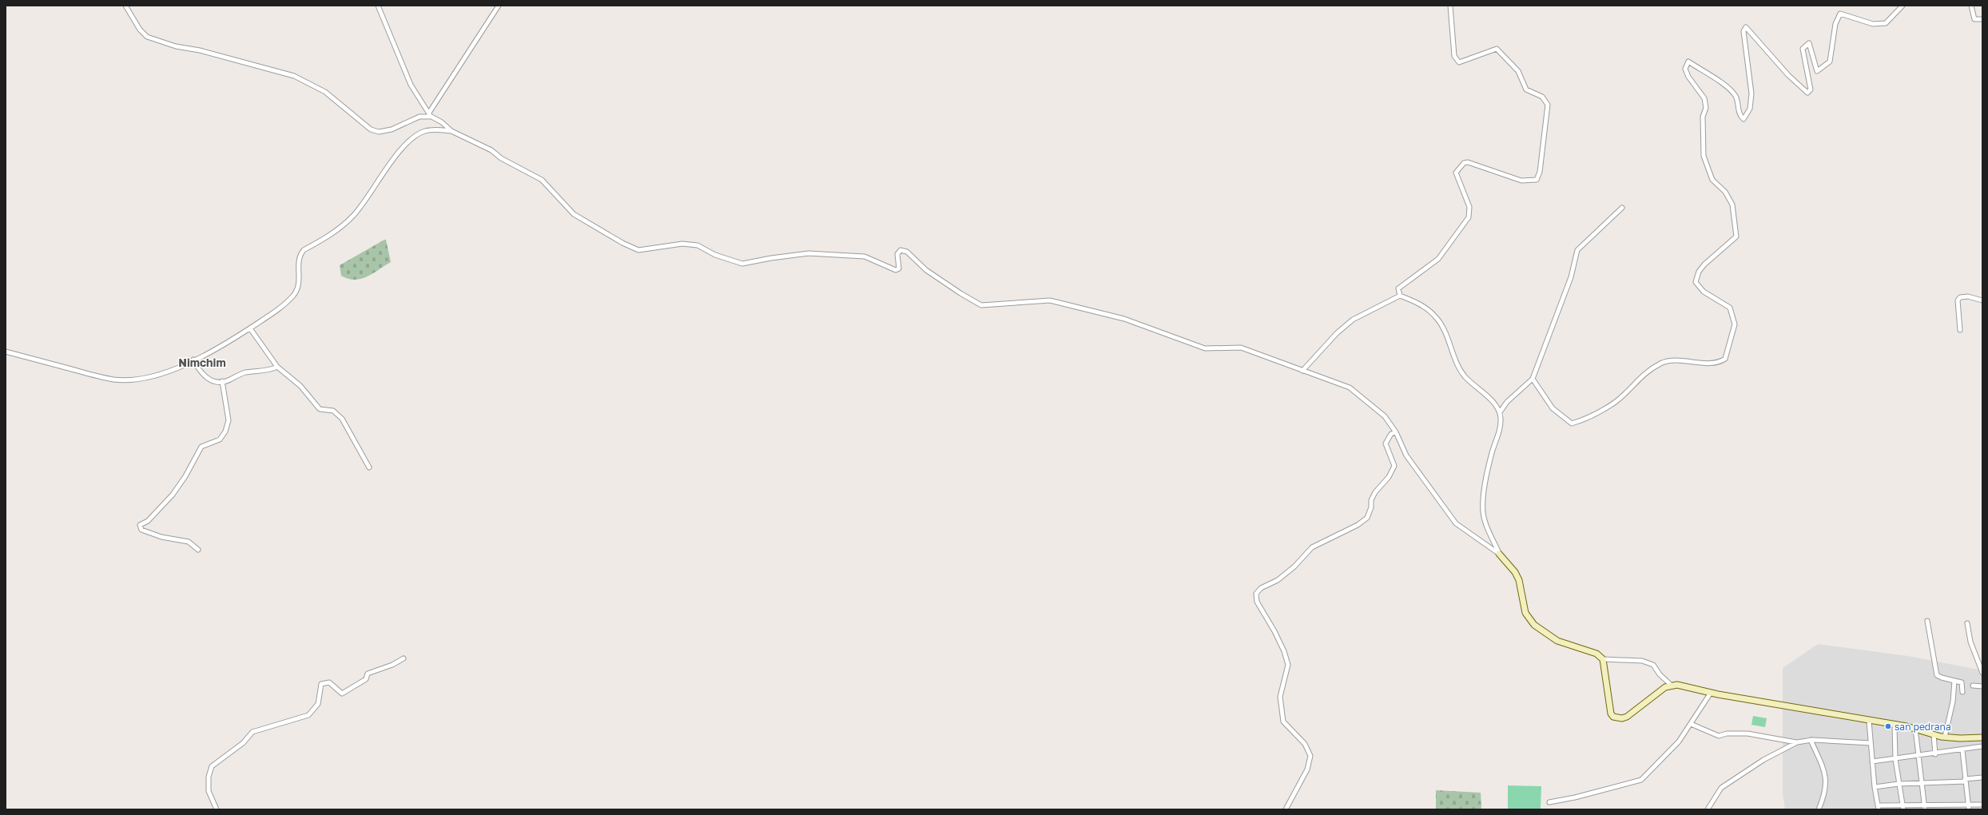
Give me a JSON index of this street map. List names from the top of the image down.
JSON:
{
  "districts": ["Nimchim"],
  "places": ["san pedrana"]
}
